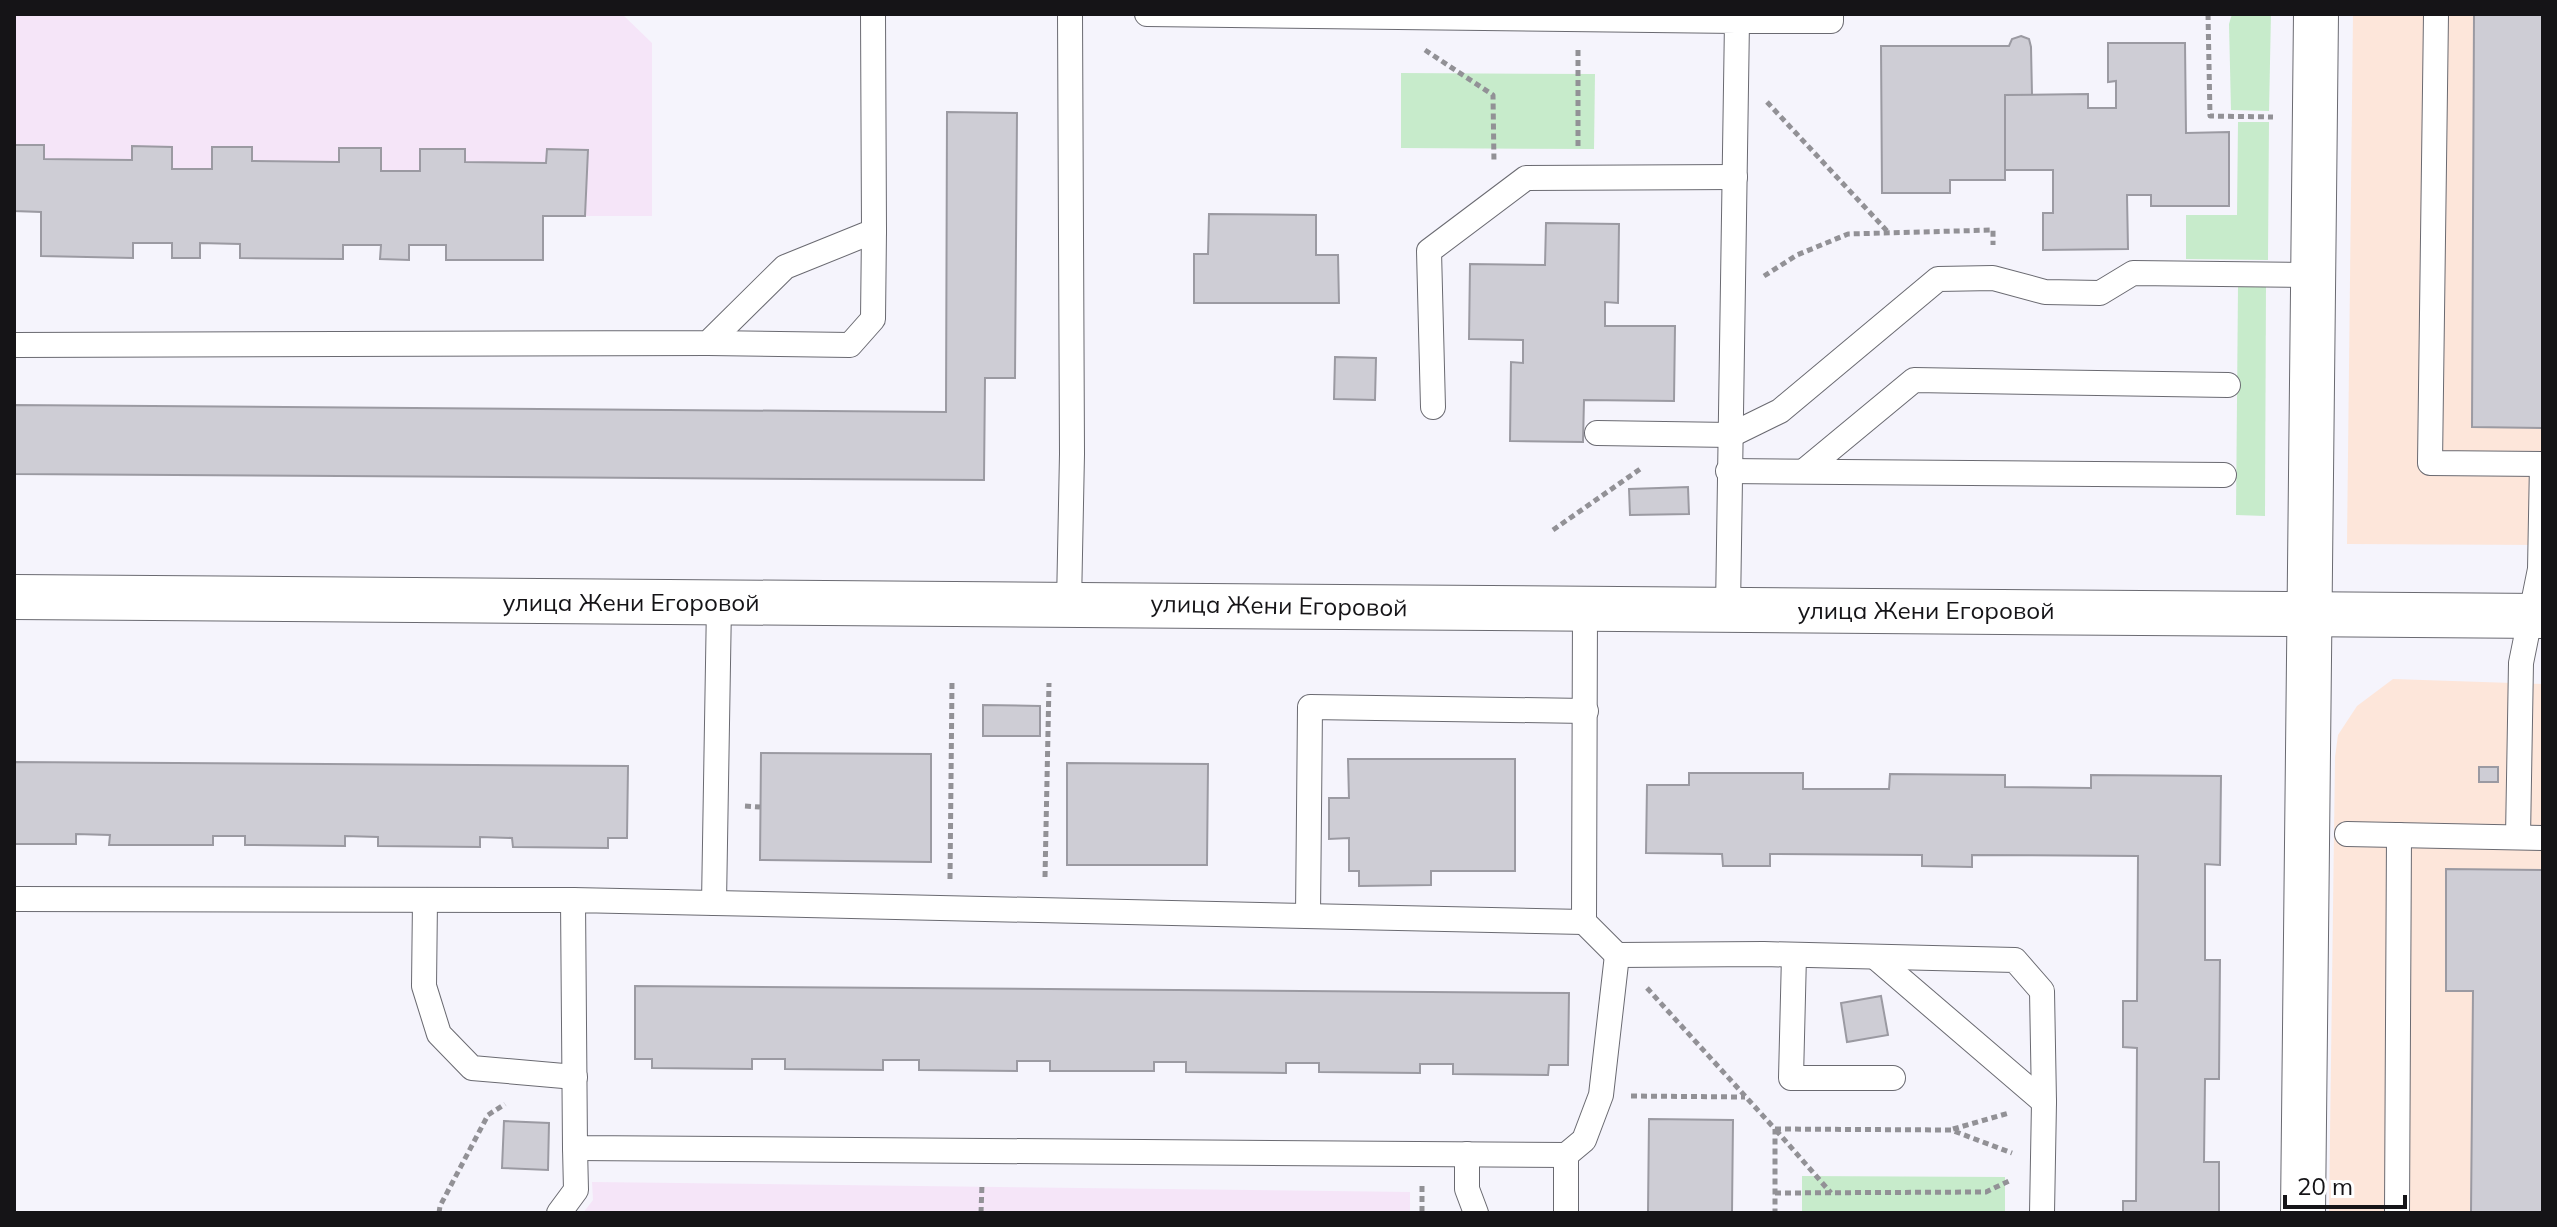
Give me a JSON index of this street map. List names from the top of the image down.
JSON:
{
  "streets": {
    "street": ["улица Жени Егоровой"]
  },
  "scale_bar": "20 m"
}
